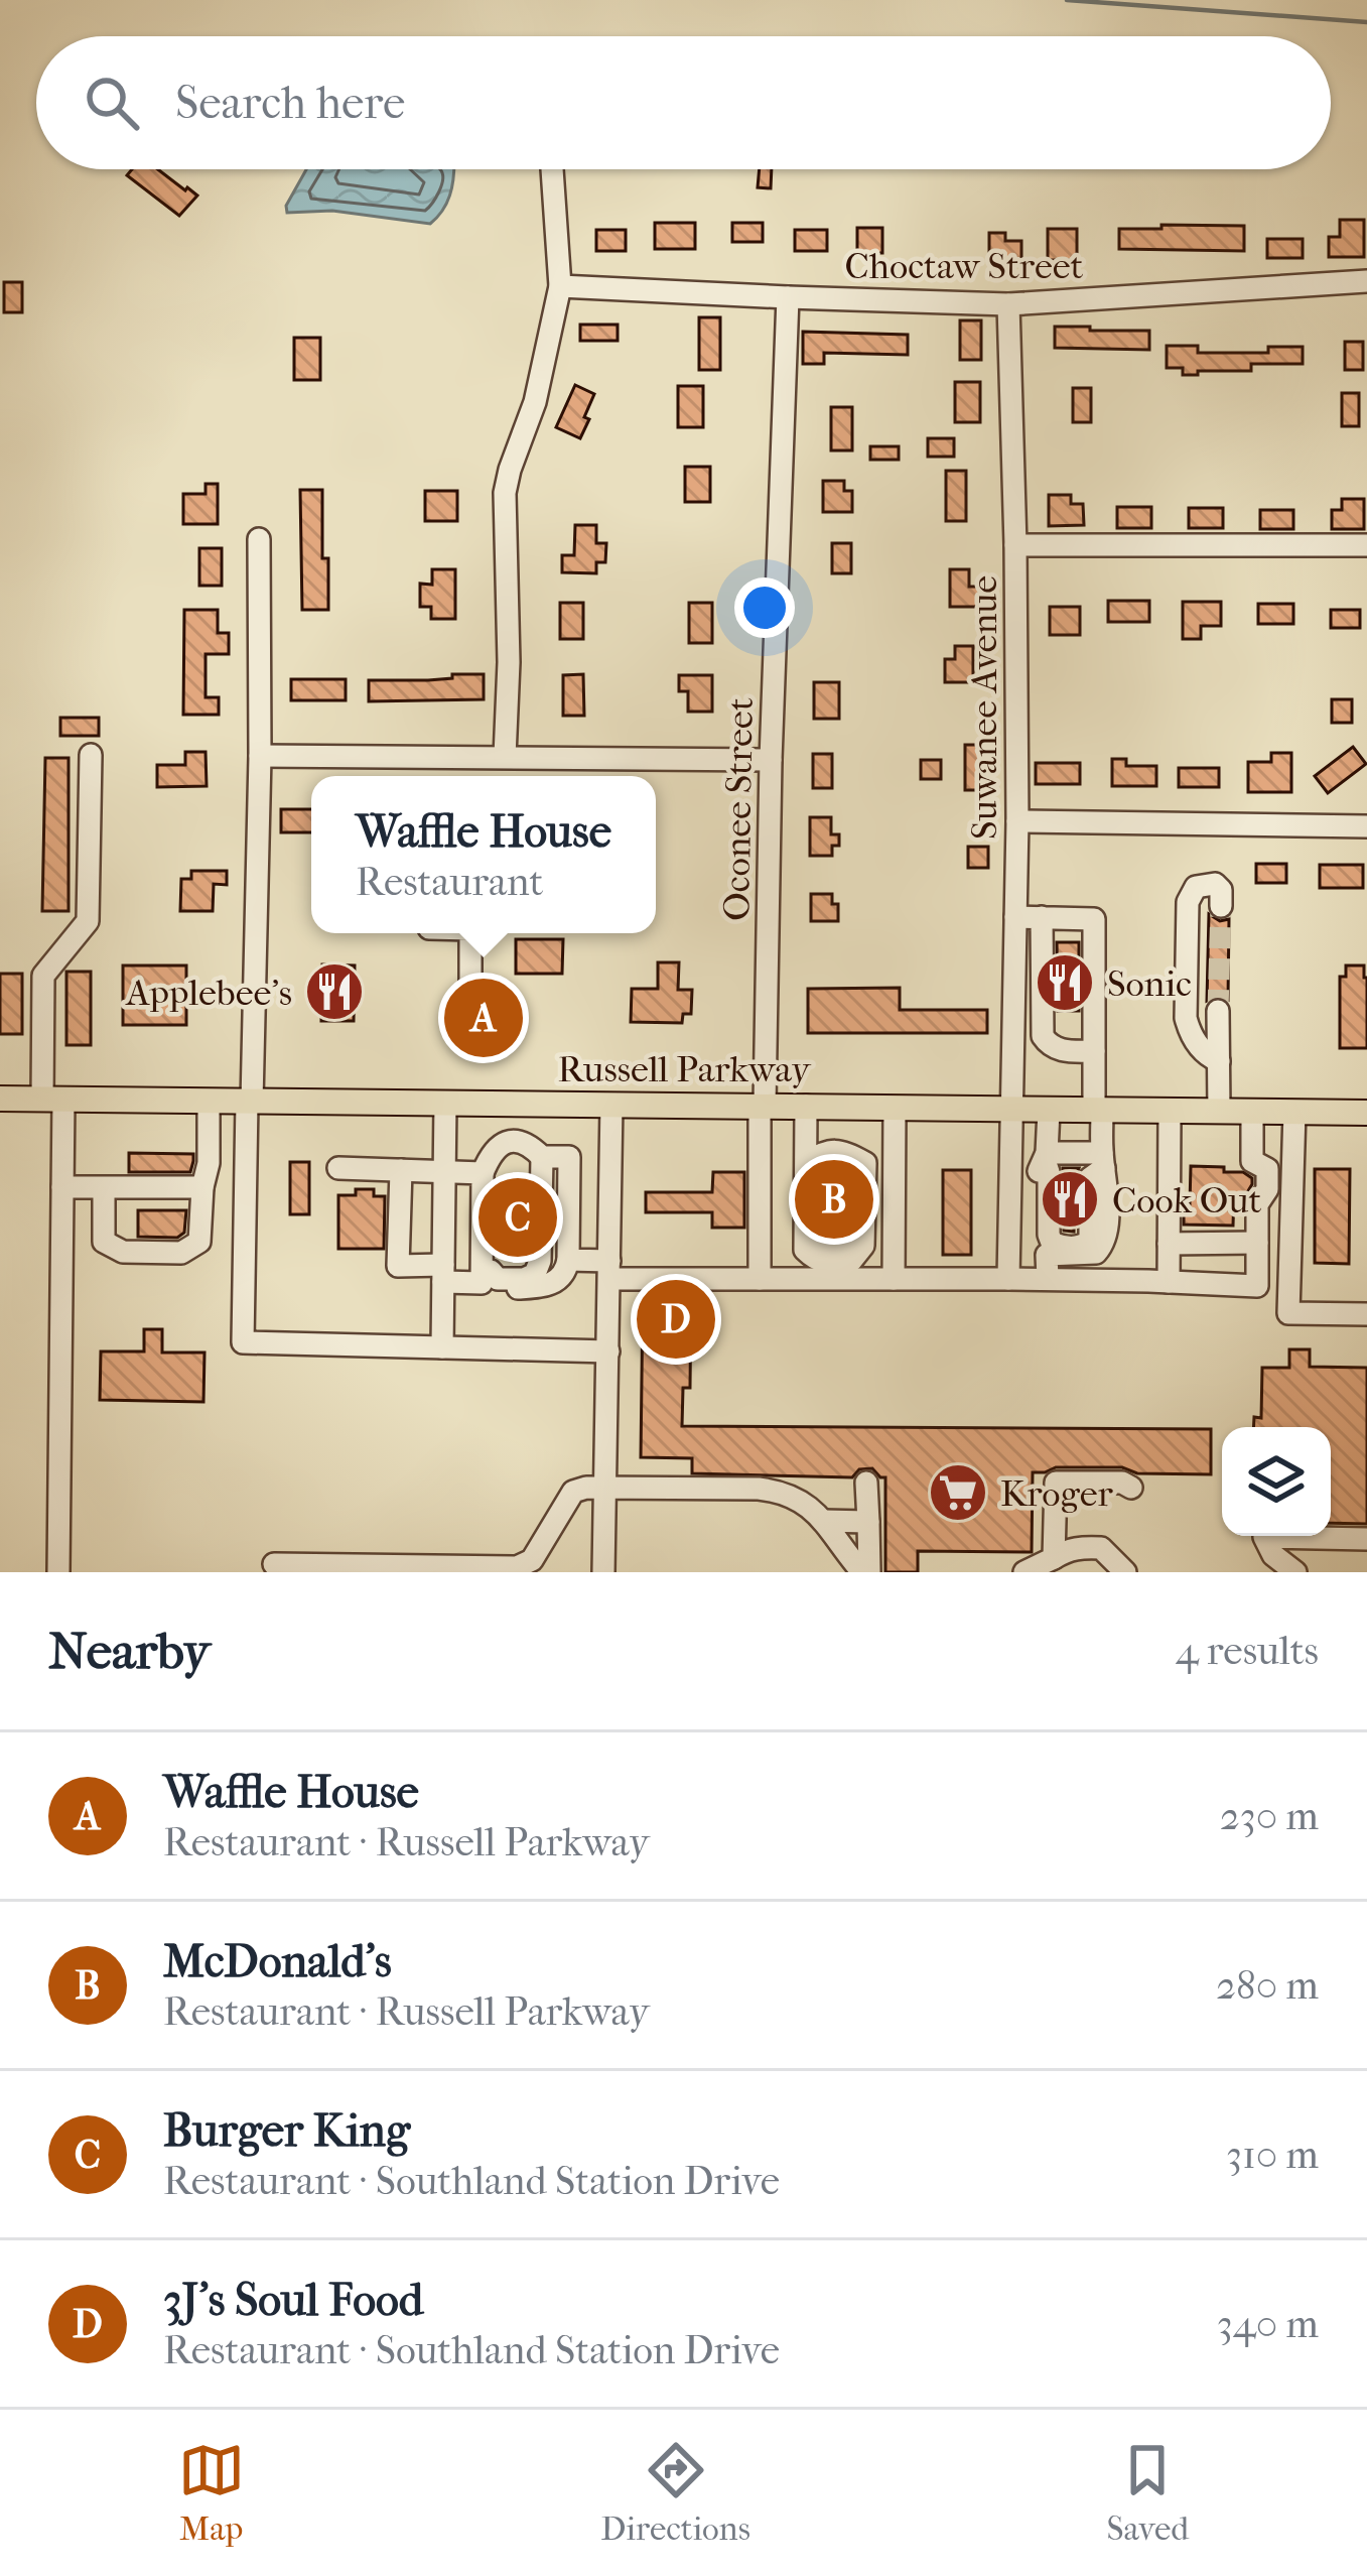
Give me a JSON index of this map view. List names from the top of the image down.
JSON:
{
  "streets": {
    "main road": ["Russell Parkway"],
    "street": ["Choctaw Street", "Suwanee Avenue", "Oconee Street"]
  },
  "crossings": [
    ["Choctaw Street", "Suwanee Avenue"],
    ["Choctaw Street", "Oconee Street"],
    ["Suwanee Avenue", "Russell Parkway"],
    ["Oconee Street", "Russell Parkway"]
  ],
  "places": {
    "restaurant": ["Sonic", "Applebee's", "Cook Out"],
    "supermarket": ["Kroger"]
  },
  "page": {
    "search": "Search here",
    "popup": ["Waffle House", "Restaurant"],
    "pins": [
      "A",
      "B",
      "C",
      "D"
    ],
    "heading": ["Nearby", "4 results"],
    "list": [
      {
        "mark": "A",
        "name": "Waffle House",
        "note": "Restaurant · Russell Parkway",
        "value": "230 m"
      },
      {
        "mark": "B",
        "name": "McDonald's",
        "note": "Restaurant · Russell Parkway",
        "value": "280 m"
      },
      {
        "mark": "C",
        "name": "Burger King",
        "note": "Restaurant · Southland Station Drive",
        "value": "310 m"
      },
      {
        "mark": "D",
        "name": "3J's Soul Food",
        "note": "Restaurant · Southland Station Drive",
        "value": "340 m"
      }
    ],
    "nav": ["Map", "Directions", "Saved"]
  }
}
